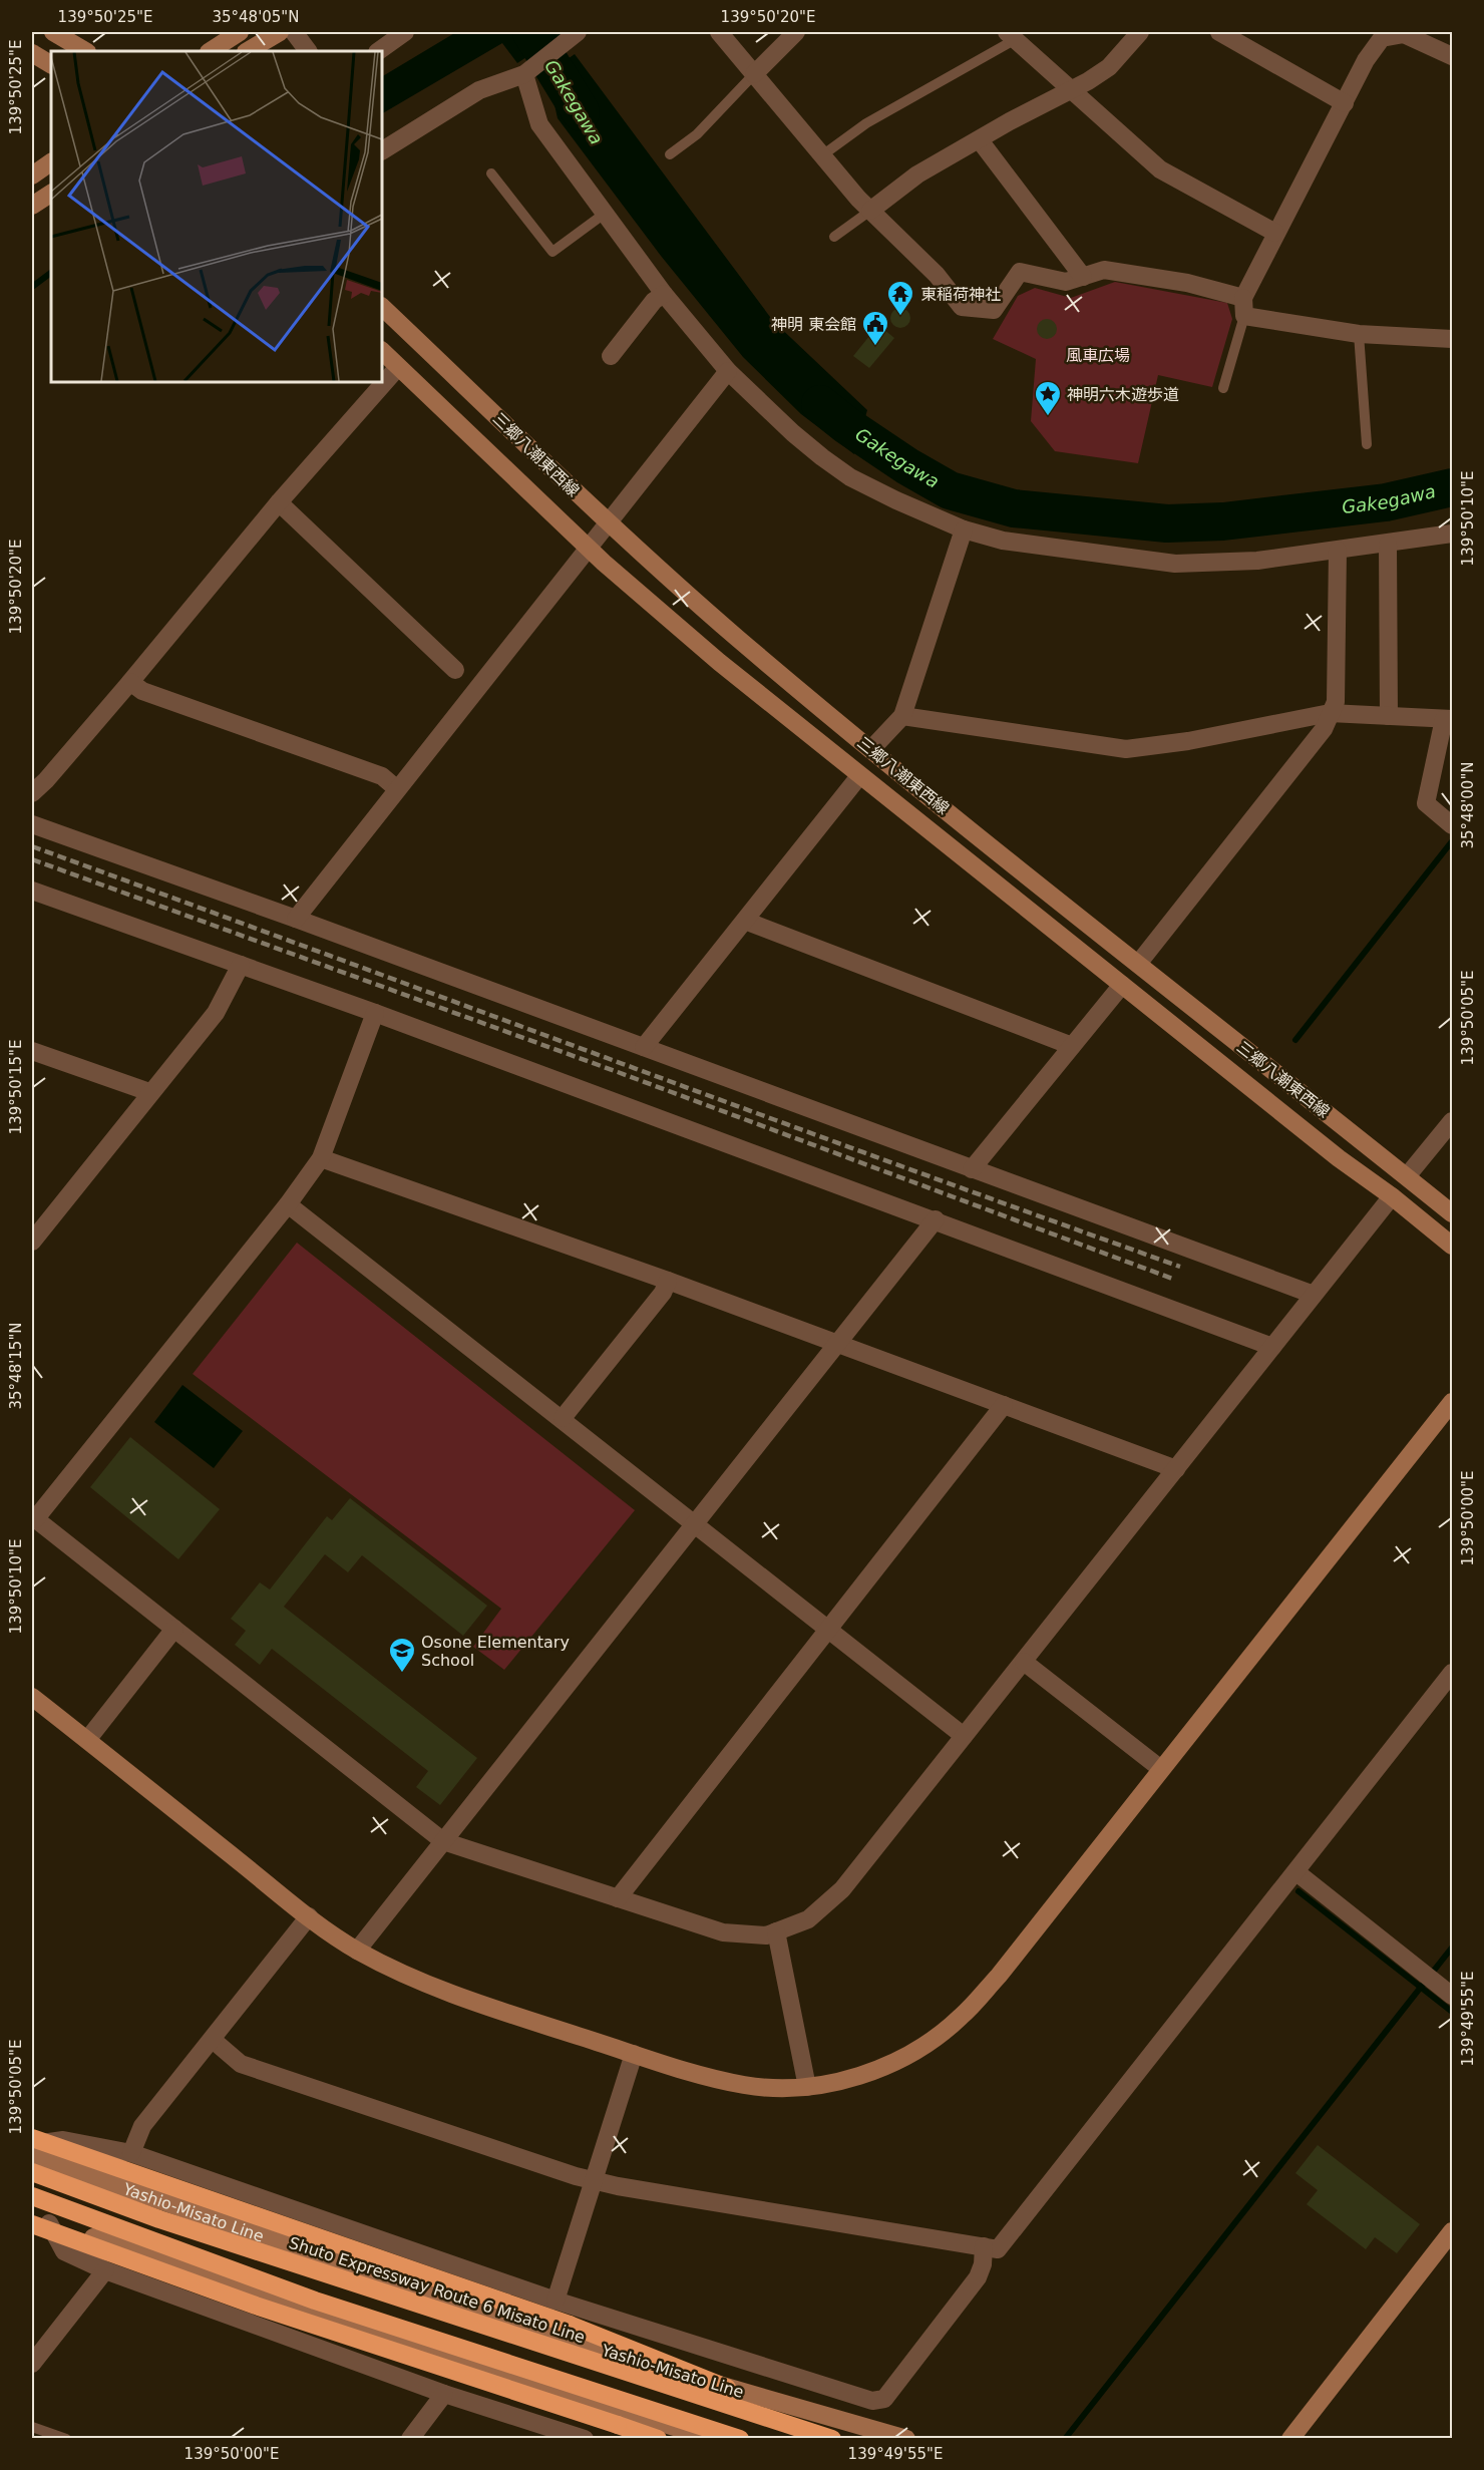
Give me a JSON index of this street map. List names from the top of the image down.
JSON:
{
  "streets": {
    "highway": ["Shuto Expressway Route 6 Misato Line"],
    "street": ["三郷八潮東西線", "Yashio-Misato Line"]
  },
  "water": ["Gakegawa"],
  "parks": ["風車広場"],
  "places": {
    "temple": ["東稲荷神社"],
    "public building": ["神明 東会館"],
    "place": ["神明六木遊歩道"],
    "school or university": ["Osone Elementary School"]
  },
  "coordinates": [
    "139°50'25\"E",
    "35°48'05\"N",
    "139°50'20\"E",
    "139°50'10\"E",
    "35°48'00\"N",
    "139°50'05\"E",
    "139°50'15\"E",
    "35°48'15\"N",
    "139°50'00\"E",
    "139°49'55\"E"
  ]
}
